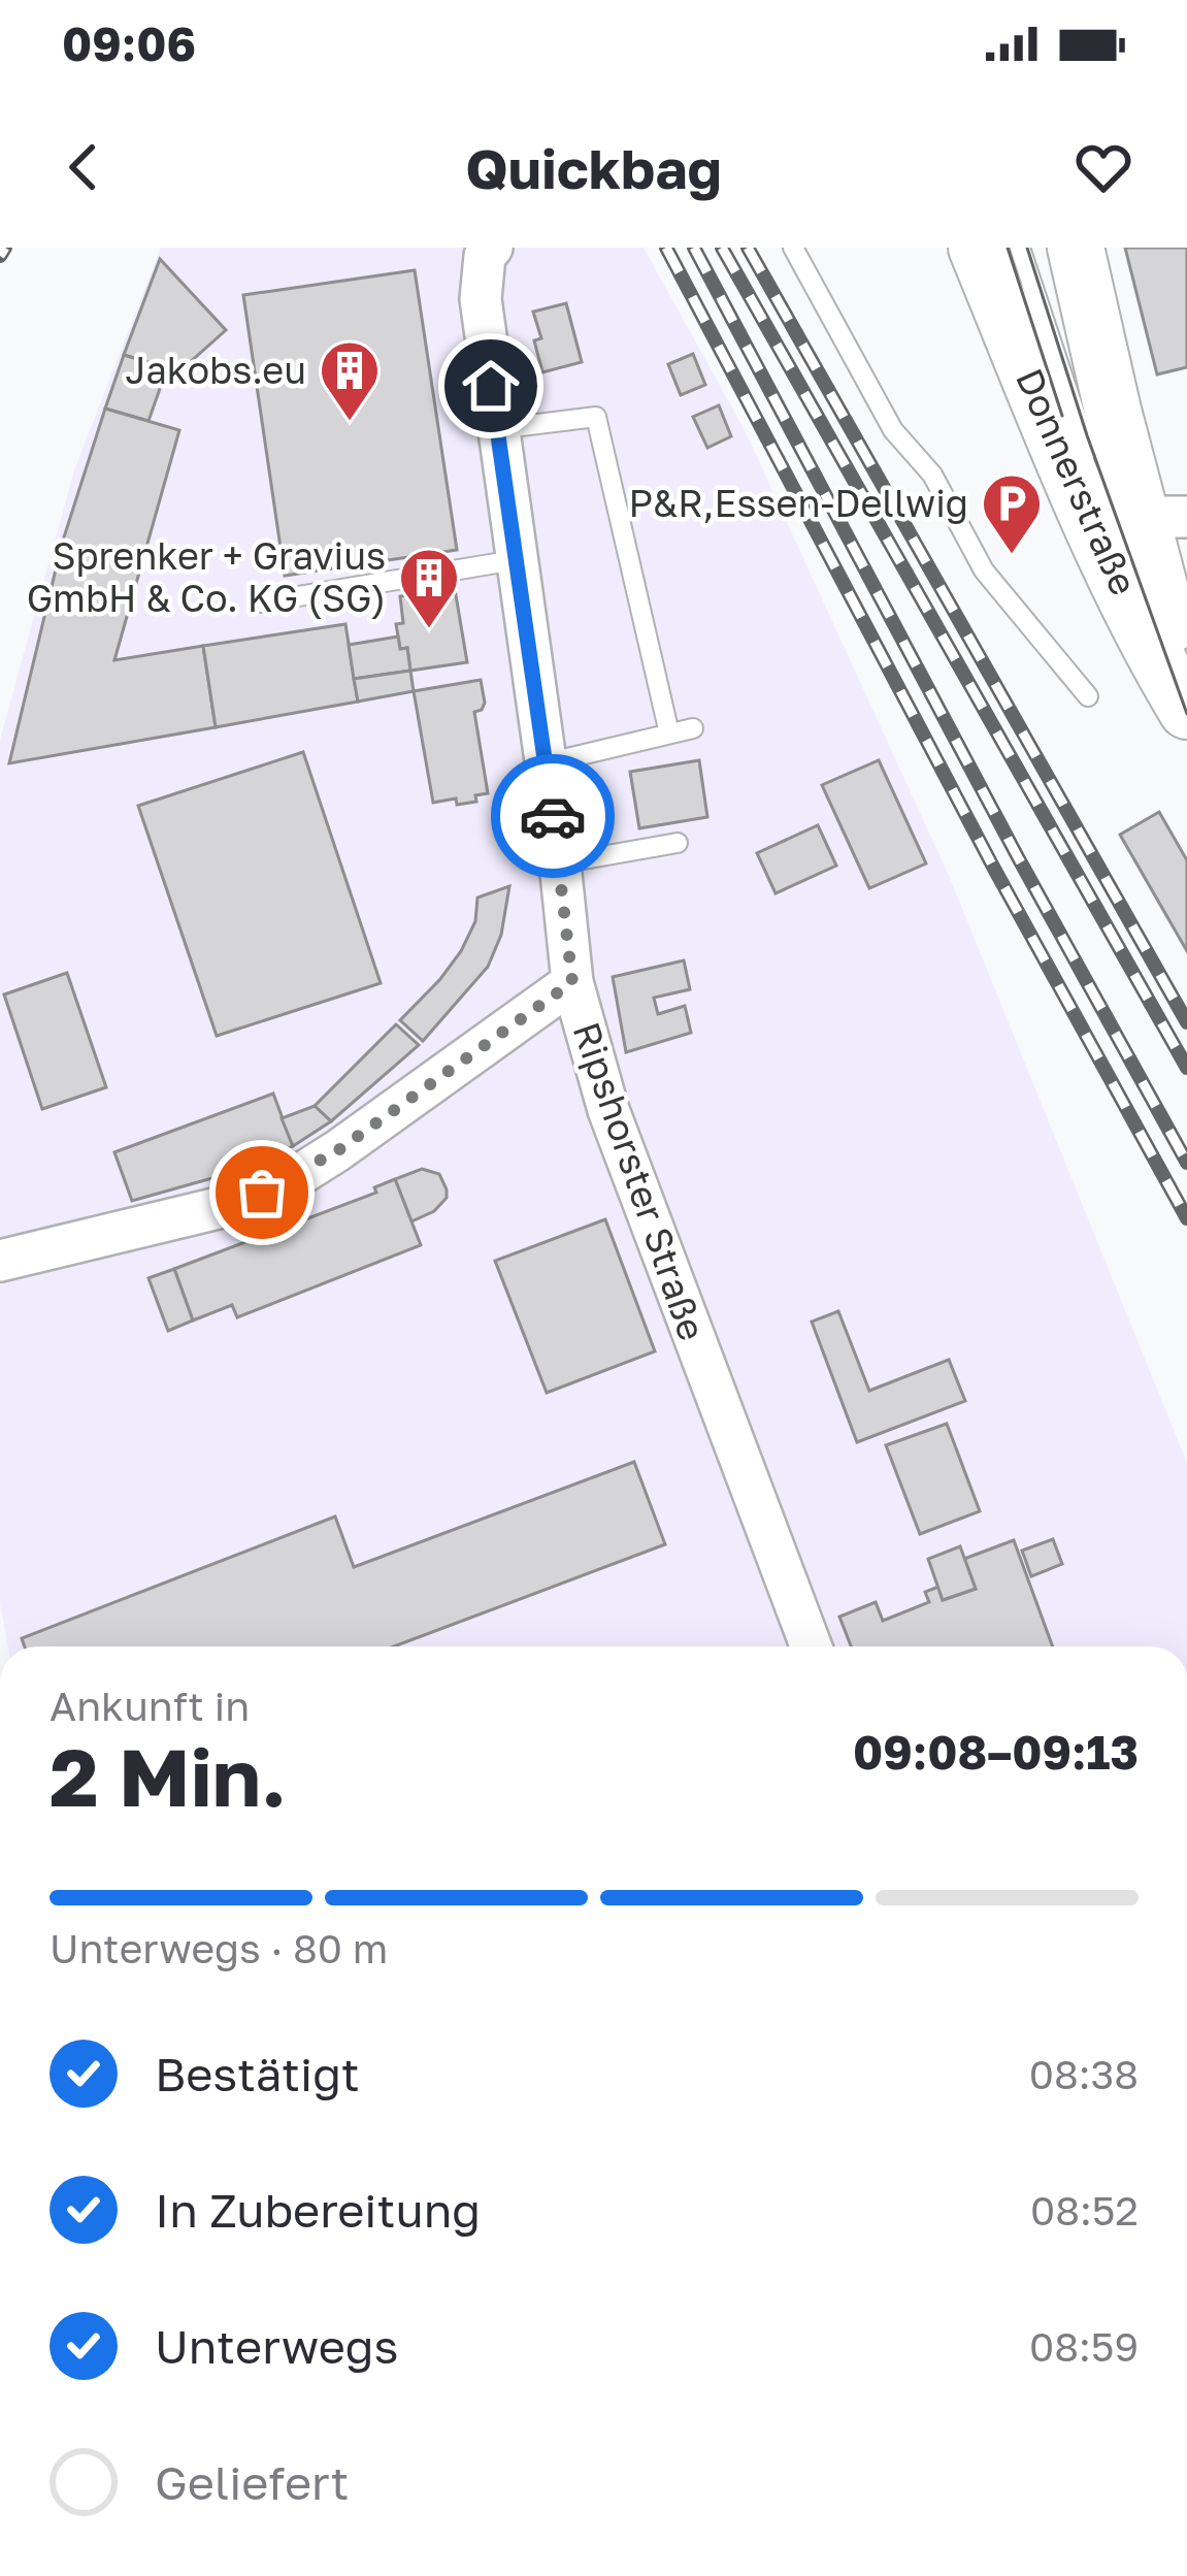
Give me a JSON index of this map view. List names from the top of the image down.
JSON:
{
  "streets": {
    "main road": ["Donnerstraße"],
    "street": ["Ripshorster Straße"]
  },
  "places": {
    "building": ["Jakobs.eu", "Sprenker + Gravius GmbH & Co. KG (SG)"],
    "parking": ["P&R,Essen-Dellwig"]
  },
  "page": {
    "status": "09:06",
    "header": "Quickbag",
    "heading": ["2 Min.", "Ankunft in", "09:08–09:13"],
    "bar": "Unterwegs · 80 m",
    "list": [
      ["Bestätigt", "08:38"],
      ["In Zubereitung", "08:52"],
      ["Unterwegs", "08:59"],
      "Geliefert"
    ]
  }
}
